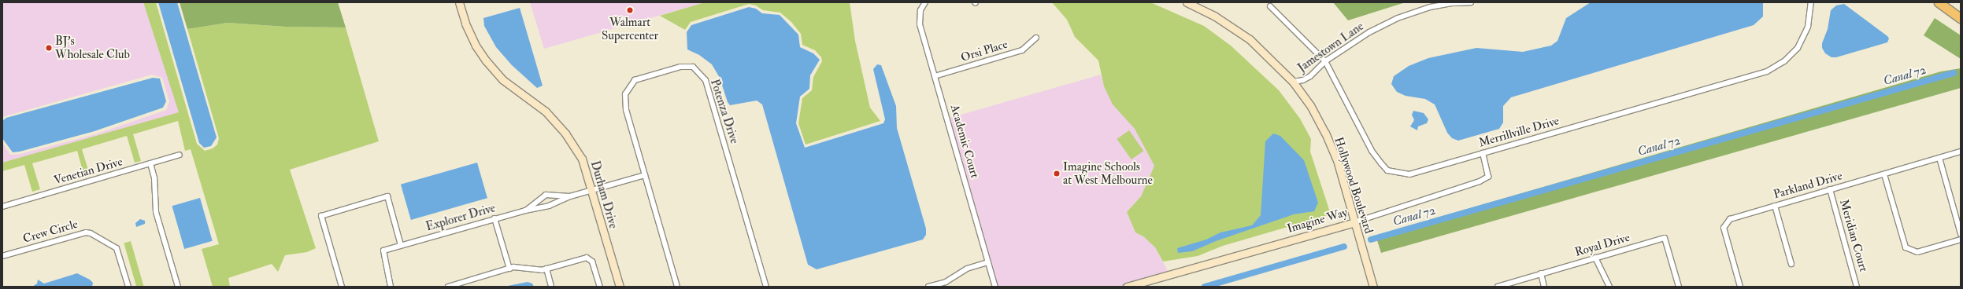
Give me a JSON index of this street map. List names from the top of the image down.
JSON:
{
  "streets": {
    "street": [
      "Jamestown Lane",
      "Orsi Place",
      "Potenza Drive",
      "Merrillville Drive",
      "Academic Court",
      "Venetian Drive",
      "Hollywood Boulevard",
      "Parkland Drive",
      "Durham Drive",
      "Explorer Drive",
      "Imagine Way",
      "Crew Circle",
      "Meridian Court",
      "Royal Drive"
    ]
  },
  "crossings": [
    ["Jamestown Lane", "Merrillville Drive"],
    ["Jamestown Lane", "Hollywood Boulevard"],
    ["Orsi Place", "Academic Court"],
    ["Merrillville Drive", "Imagine Way"],
    ["Hollywood Boulevard", "Imagine Way"],
    ["Parkland Drive", "Meridian Court"]
  ],
  "water": ["Canal 72"],
  "places": ["Walmart Supercenter", "BJ's Wholesale Club", "Imagine Schools at West Melbourne"]
}
